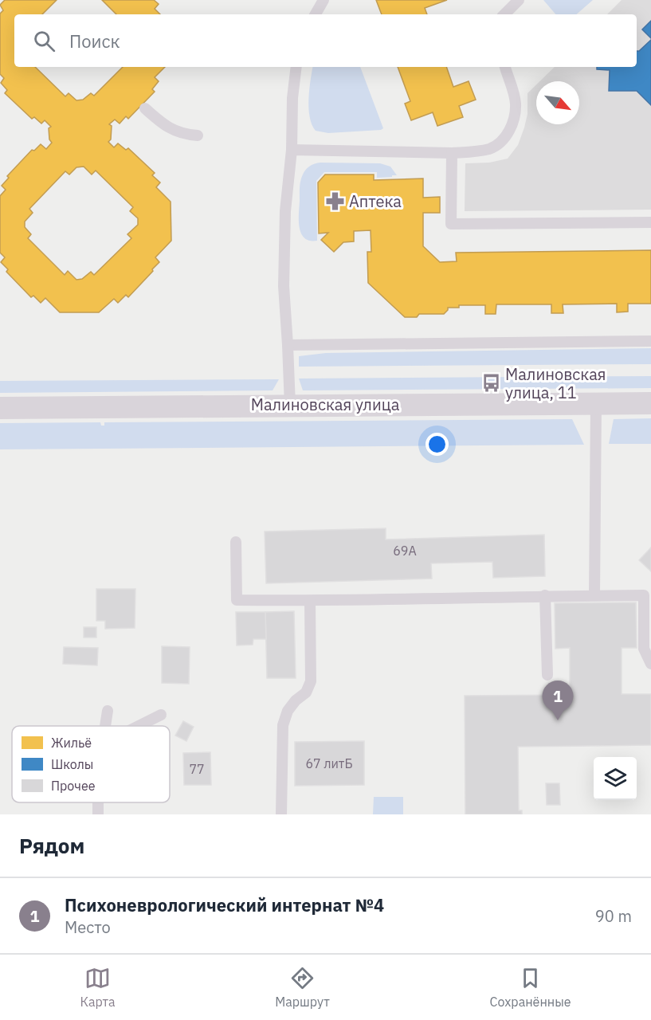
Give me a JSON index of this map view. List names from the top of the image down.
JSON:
{
  "streets": {
    "street": ["Малиновская улица"]
  },
  "places": {
    "pharmacy": ["Аптека"],
    "bus stop": ["Малиновская улица, 11"]
  },
  "house_numbers": ["69А", "67 литБ", "77"],
  "legend": ["Жильё", "Школы", "Прочее"],
  "north": "bottom right",
  "page": {
    "search": "Поиск",
    "pins": "1",
    "heading": "Рядом",
    "list": [
      {
        "mark": "1",
        "name": "Психоневрологический интернат №4",
        "note": "Место",
        "value": "90 m"
      }
    ],
    "nav": ["Карта", "Маршрут", "Сохранённые"]
  }
}
